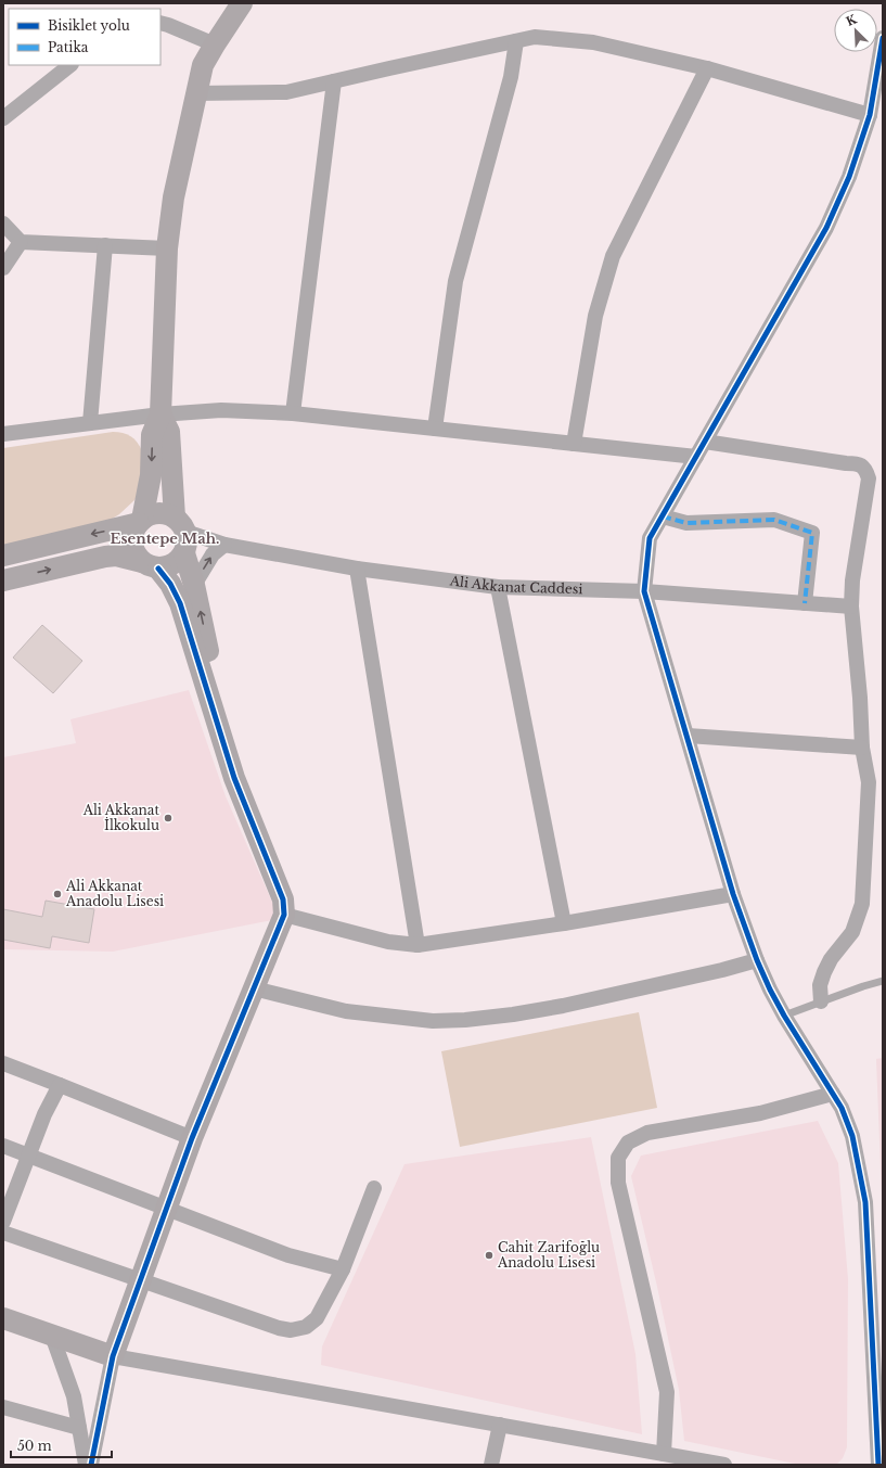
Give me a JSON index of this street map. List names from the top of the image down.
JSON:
{
  "streets": {
    "street": ["Ali Akkanat Caddesi"]
  },
  "districts": ["Esentepe Mah."],
  "places": ["Ali Akkanat İlkokulu", "Ali Akkanat Anadolu Lisesi", "Cahit Zarifoğlu Anadolu Lisesi"],
  "legend": ["Bisiklet yolu", "Patika"],
  "scale_bar": "50 m",
  "north": "top left"
}
